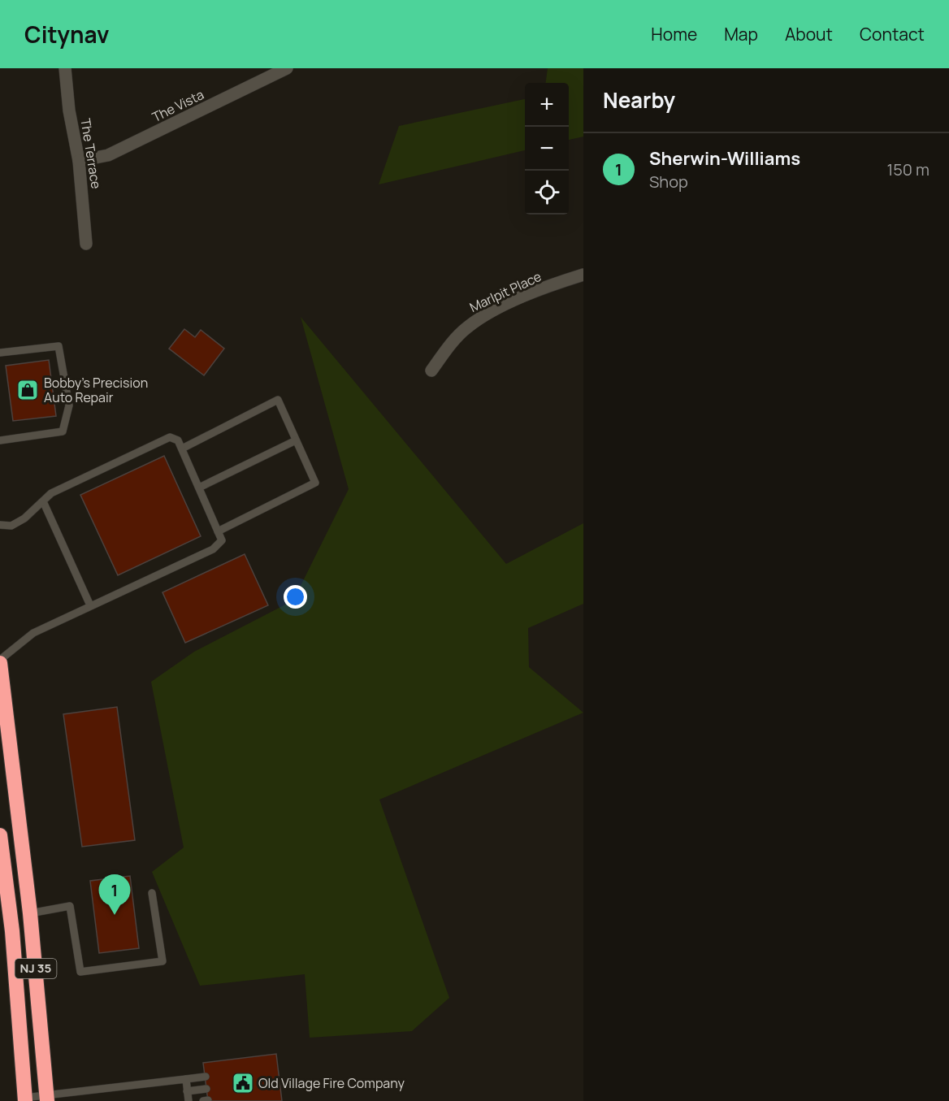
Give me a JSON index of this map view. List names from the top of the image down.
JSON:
{
  "streets": {
    "highway": ["NJ 35"],
    "street": ["The Vista", "The Terrace", "Marlpit Place"]
  },
  "crossings": [
    ["The Vista", "The Terrace"]
  ],
  "places": {
    "shop": ["Bobby's Precision Auto Repair"],
    "public building": ["Old Village Fire Company"]
  },
  "page": {
    "header": "Citynav",
    "nav": [
      "Home",
      "Map",
      "About",
      "Contact"
    ],
    "heading": "Nearby",
    "map_buttons": ["+", "−"],
    "list": [
      {
        "mark": "1",
        "name": "Sherwin-Williams",
        "note": "Shop",
        "value": "150 m"
      }
    ],
    "pins": "1"
  }
}
